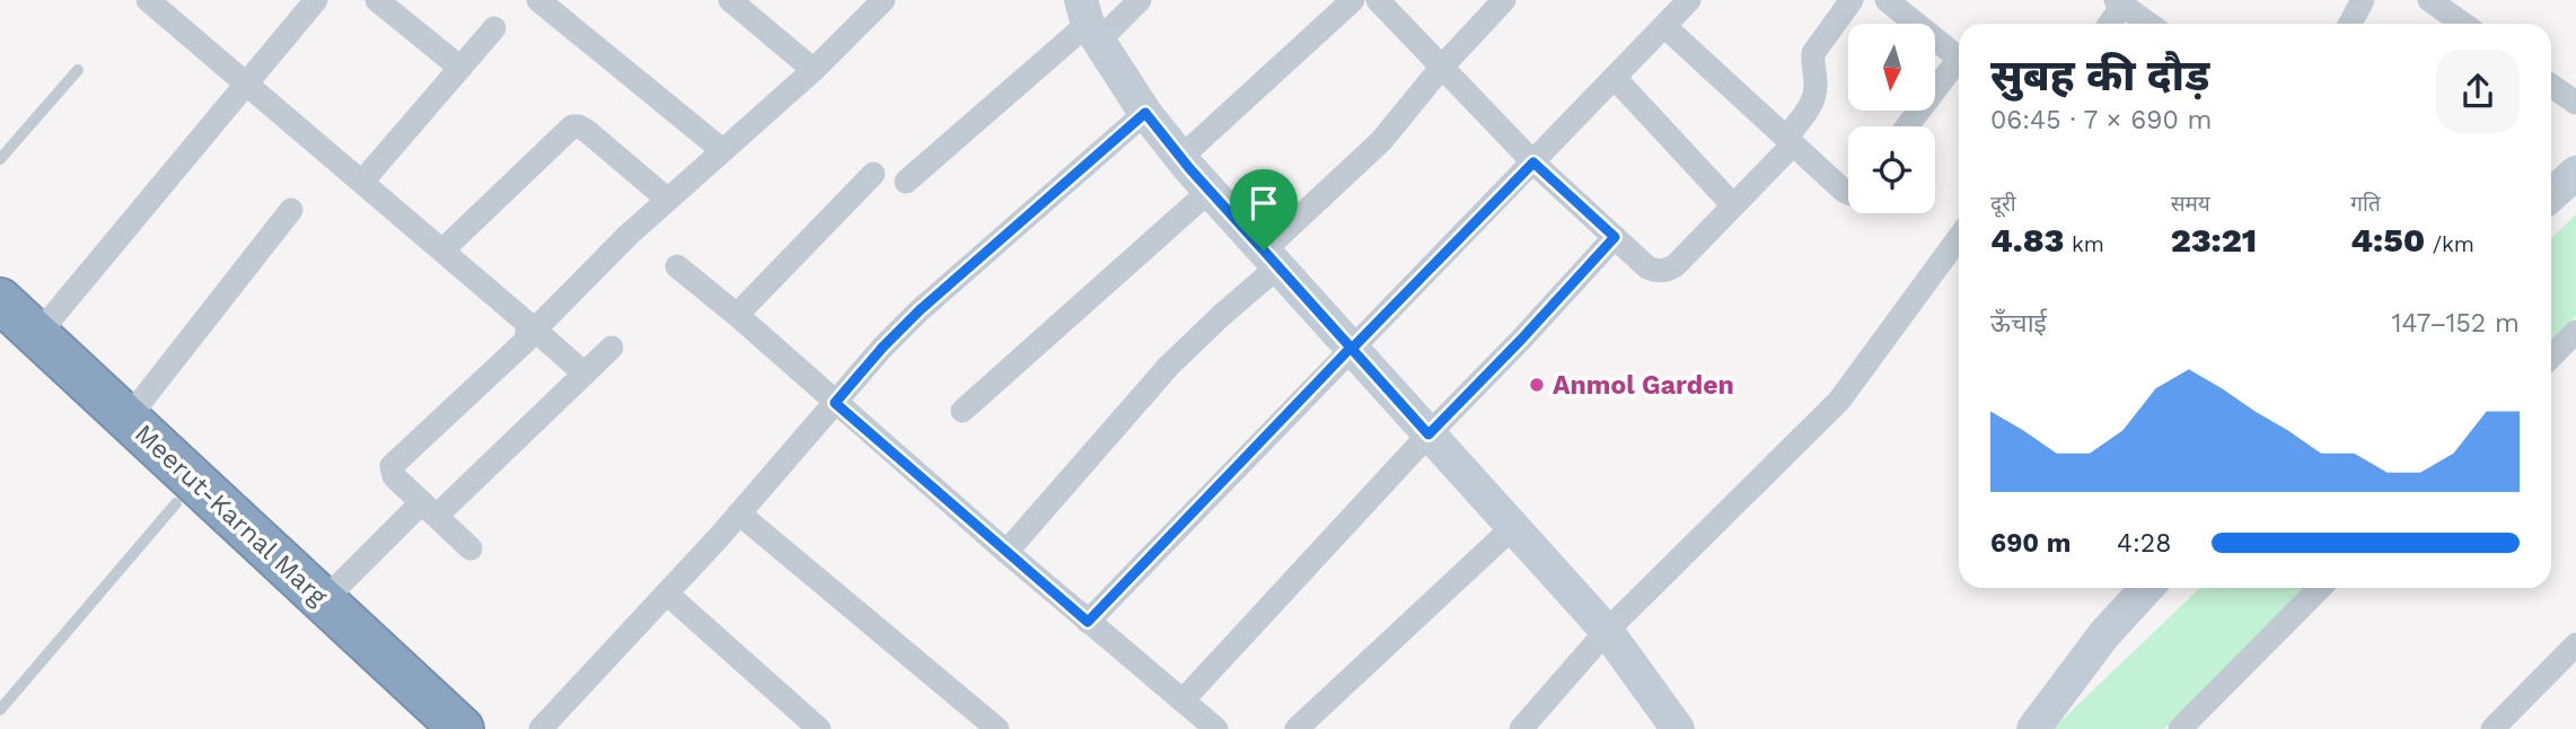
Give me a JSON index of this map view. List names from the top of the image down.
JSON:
{
  "streets": {
    "highway": ["Meerut-Karnal Marg"]
  },
  "places": ["Anmol Garden"],
  "north": "bottom",
  "page": {
    "heading": ["सुबह की दौड़", "06:45 · 7 × 690 m"],
    "stats": [
      ["दूरी", "4.83 km"],
      ["समय", "23:21"],
      ["गति", "4:50 /km"]
    ],
    "chart": ["ऊँचाई", "147–152 m"],
    "list": [
      {
        "name": "690 m",
        "note": "4:28"
      }
    ]
  }
}
